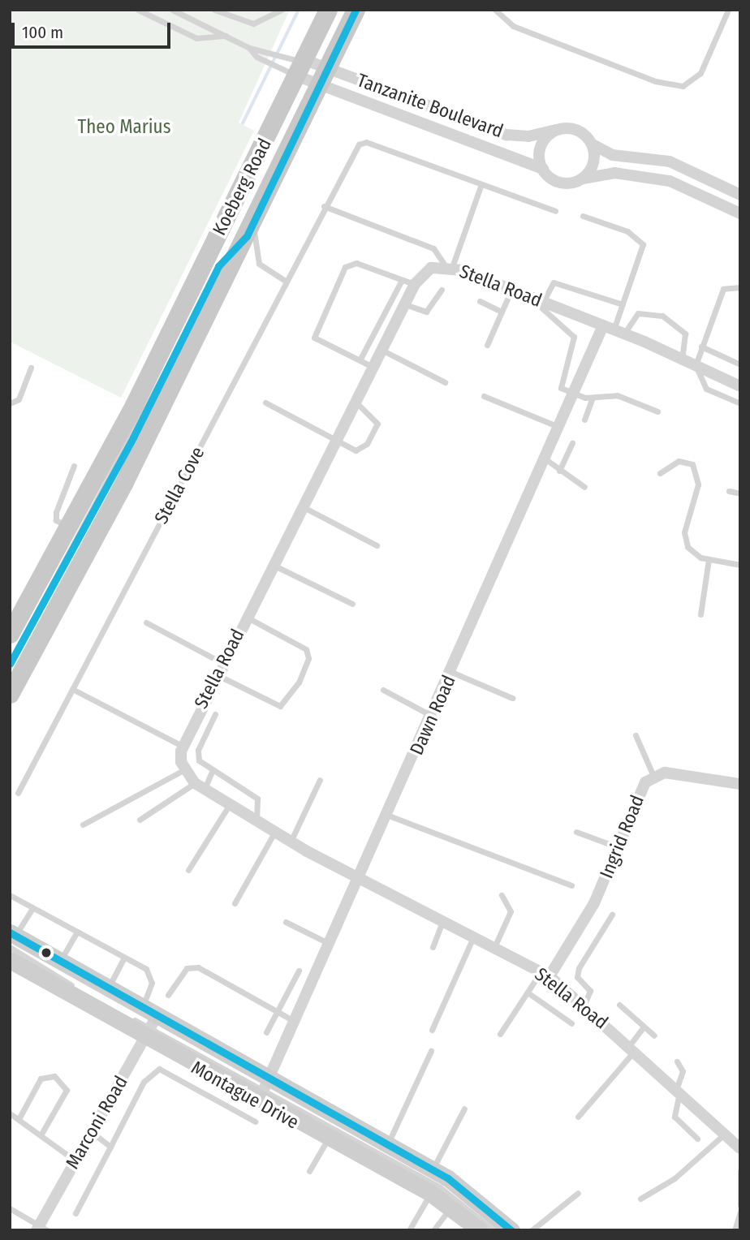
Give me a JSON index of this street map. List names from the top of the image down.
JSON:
{
  "streets": {
    "main road": ["Koeberg Road", "Montague Drive"],
    "street": [
      "Tanzanite Boulevard",
      "Stella Road",
      "Dawn Road",
      "Ingrid Road",
      "Marconi Road"
    ],
    "lane": ["Stella Cove"]
  },
  "crossings": [
    ["Tanzanite Boulevard", "Koeberg Road"],
    ["Stella Road", "Dawn Road"],
    ["Stella Road", "Ingrid Road"],
    ["Dawn Road", "Montague Drive"],
    ["Montague Drive", "Marconi Road"]
  ],
  "parks": ["Theo Marius"],
  "scale_bar": "100 m"
}
